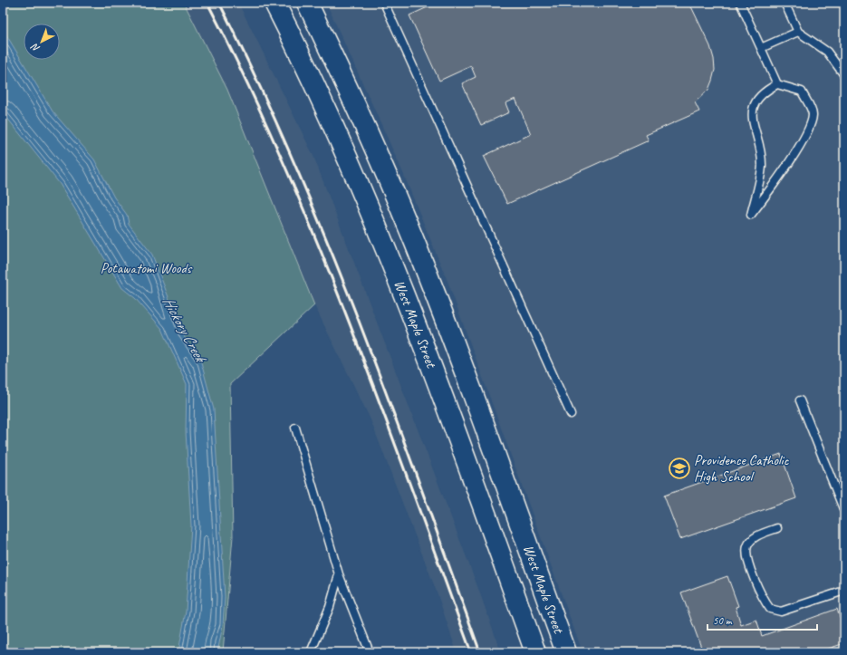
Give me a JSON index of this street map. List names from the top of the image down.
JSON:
{
  "streets": {
    "main road": ["West Maple Street"]
  },
  "water": ["Hickory Creek"],
  "parks": ["Potawatomi Woods"],
  "places": {
    "school or university": ["Providence Catholic High School"]
  },
  "scale_bar": "50 m",
  "north": "bottom left"
}
